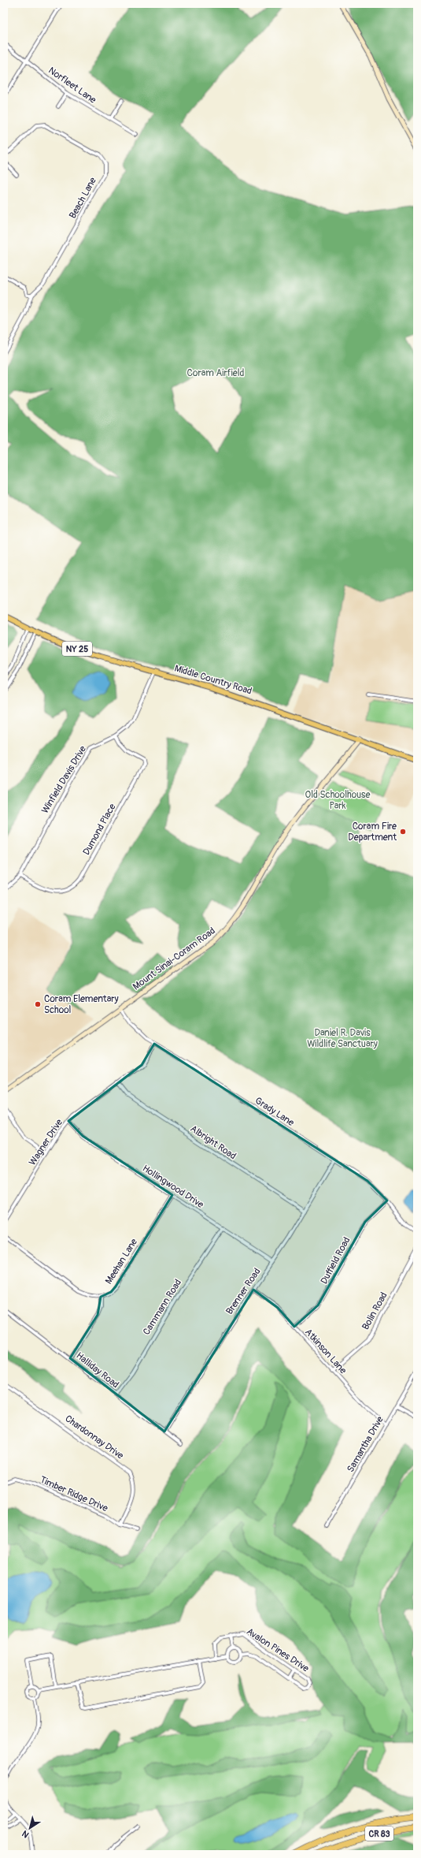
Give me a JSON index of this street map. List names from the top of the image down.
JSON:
{
  "streets": {
    "highway": ["CR 83"],
    "main road": ["NY 25", "Middle Country Road", "Mount Sinai-Coram Road"],
    "street": [
      "Norfleet Lane",
      "Beach Lane",
      "Winfield Davis Drive",
      "Dumond Place",
      "Grady Lane",
      "Wagner Drive",
      "Albright Road",
      "Hollingwood Drive",
      "Duffield Road",
      "Meehan Lane",
      "Brenner Road",
      "Cammann Road",
      "Bolin Road",
      "Atkinson Lane",
      "Halliday Road",
      "Chardonnay Drive",
      "Samantha Drive",
      "Timber Ridge Drive",
      "Avalon Pines Drive"
    ]
  },
  "crossings": [
    ["Middle Country Road", "Winfield Davis Drive"],
    ["Middle Country Road", "Mount Sinai-Coram Road"],
    ["Winfield Davis Drive", "Dumond Place"],
    ["Mount Sinai-Coram Road", "Grady Lane"],
    ["Grady Lane", "Wagner Drive"],
    ["Grady Lane", "Duffield Road"],
    ["Grady Lane", "Brenner Road"],
    ["Wagner Drive", "Albright Road"],
    ["Wagner Drive", "Hollingwood Drive"],
    ["Albright Road", "Brenner Road"],
    ["Hollingwood Drive", "Meehan Lane"],
    ["Hollingwood Drive", "Brenner Road"],
    ["Hollingwood Drive", "Cammann Road"],
    ["Duffield Road", "Atkinson Lane"],
    ["Brenner Road", "Atkinson Lane"],
    ["Brenner Road", "Halliday Road"],
    ["Cammann Road", "Halliday Road"],
    ["Bolin Road", "Atkinson Lane"],
    ["Atkinson Lane", "Samantha Drive"],
    ["Chardonnay Drive", "Timber Ridge Drive"]
  ],
  "parks": ["Coram Airfield", "Old Schoolhouse Park", "Daniel R. Davis Wildlife Sanctuary"],
  "places": ["Coram Fire Department", "Coram Elementary School"],
  "north": "bottom left"
}
